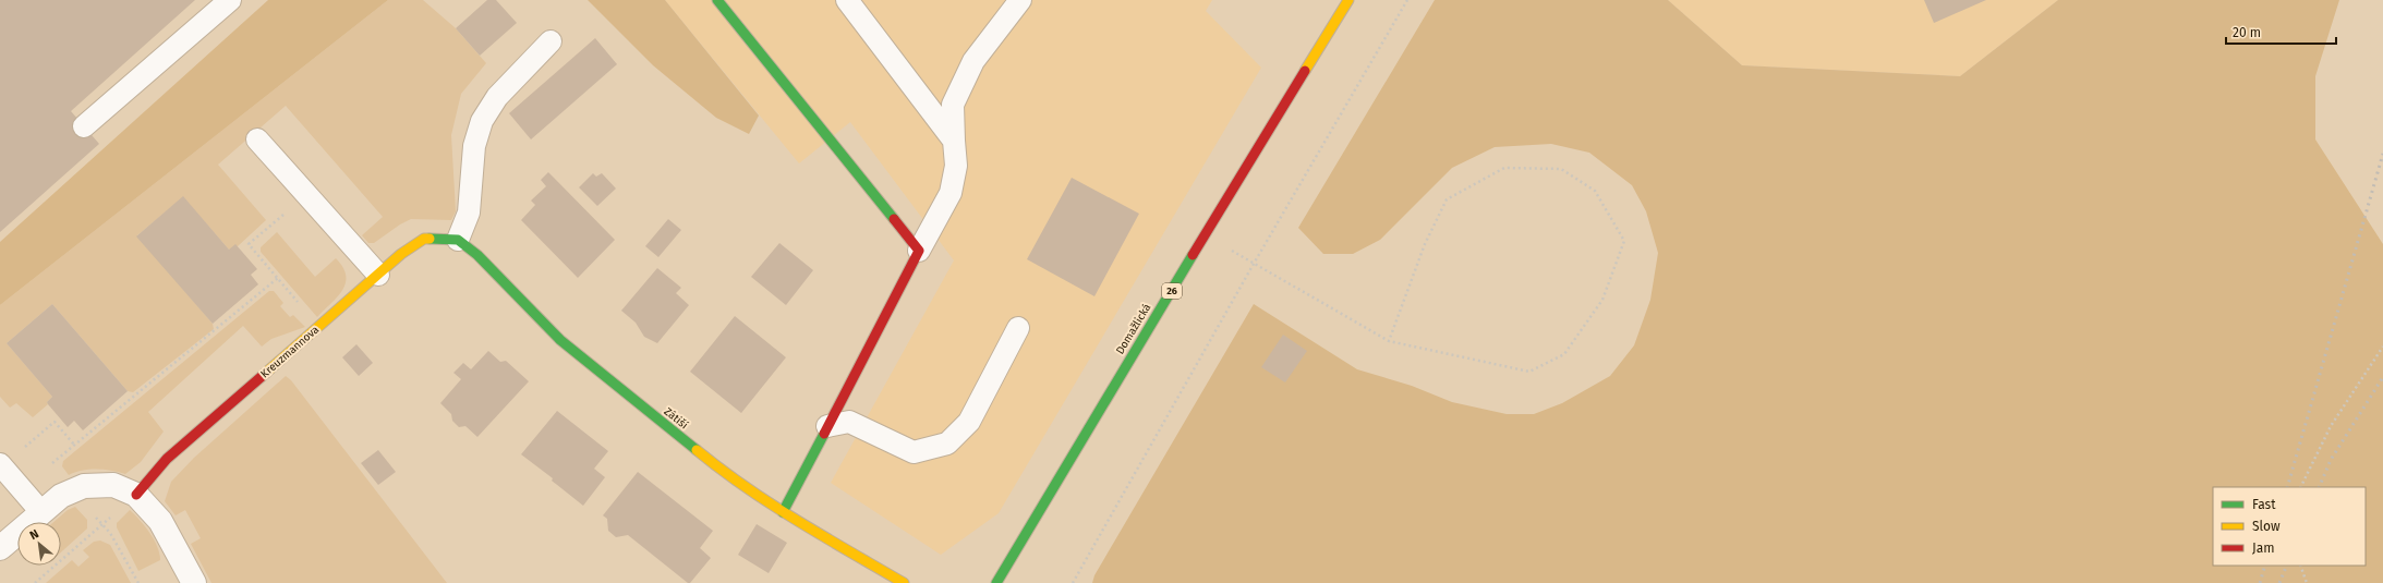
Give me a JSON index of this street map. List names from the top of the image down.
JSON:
{
  "streets": {
    "street": [
      "26",
      "Domažlická",
      "Kreuzmannova",
      "Zátiší"
    ]
  },
  "crossings": [
    ["Kreuzmannova", "Zátiší"]
  ],
  "legend": ["Fast", "Slow", "Jam"],
  "scale_bar": "20 m",
  "north": "top left"
}
